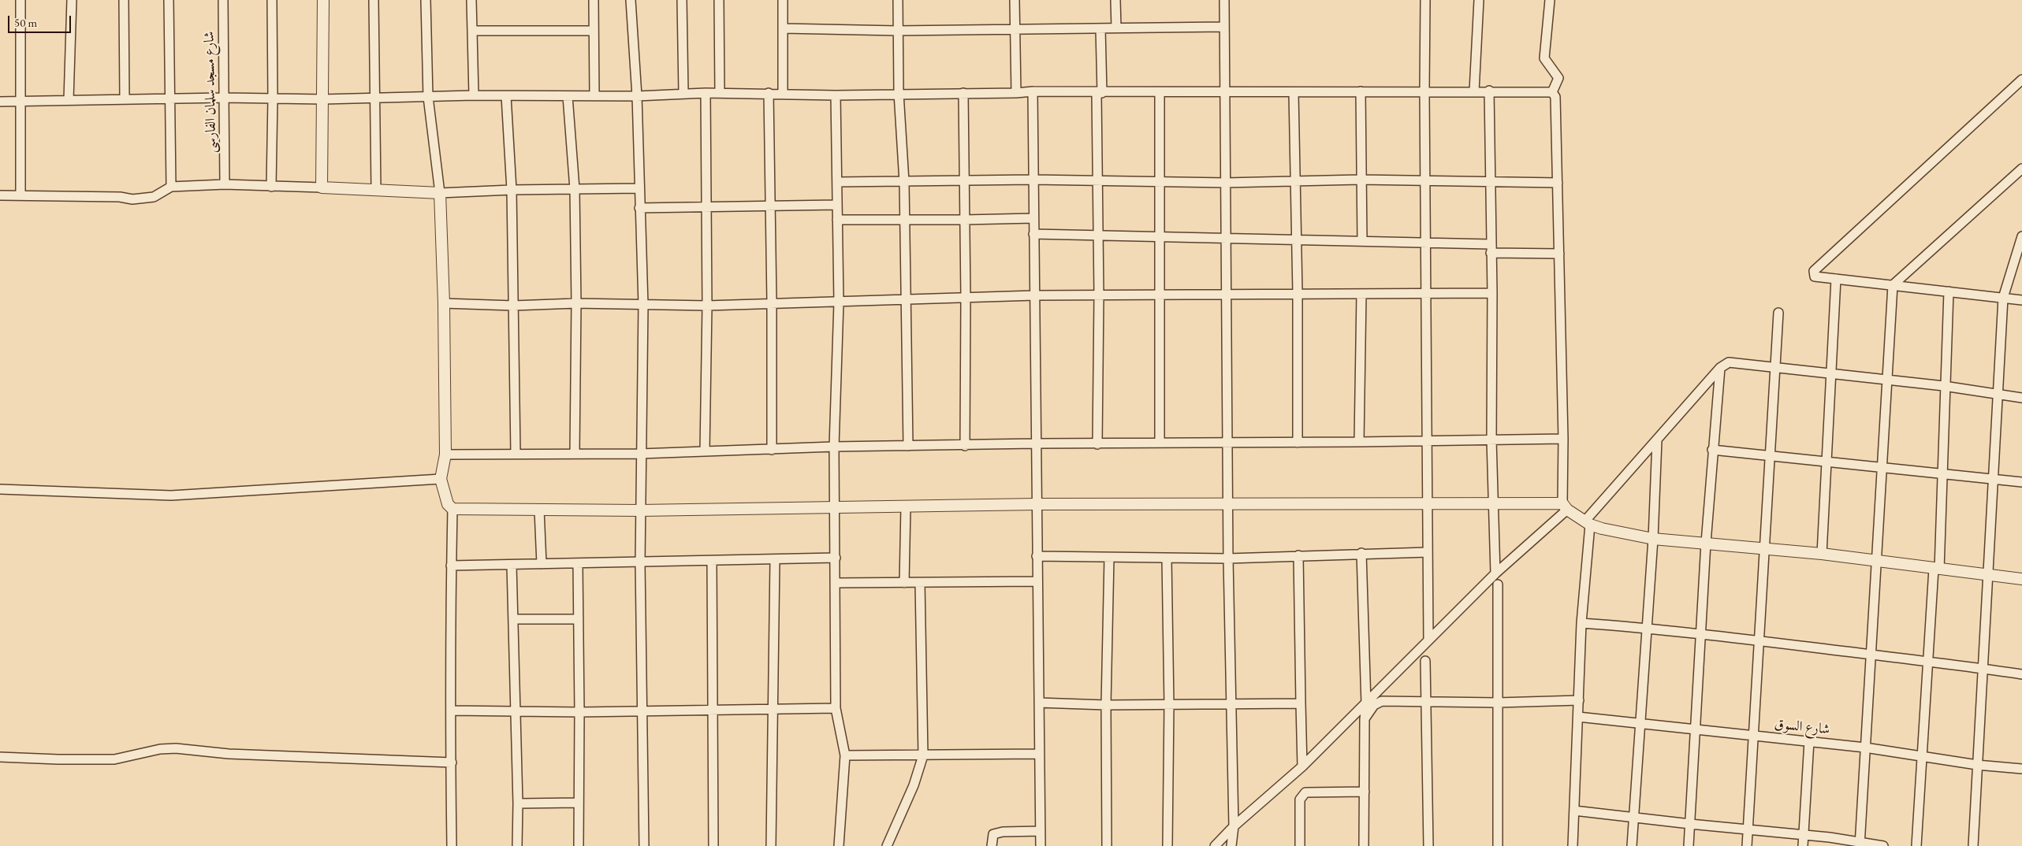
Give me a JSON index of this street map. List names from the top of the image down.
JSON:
{
  "streets": {
    "street": ["شارع مسجد سلمان الفارسى", "شارع السوق"]
  },
  "scale_bar": "50 m"
}
